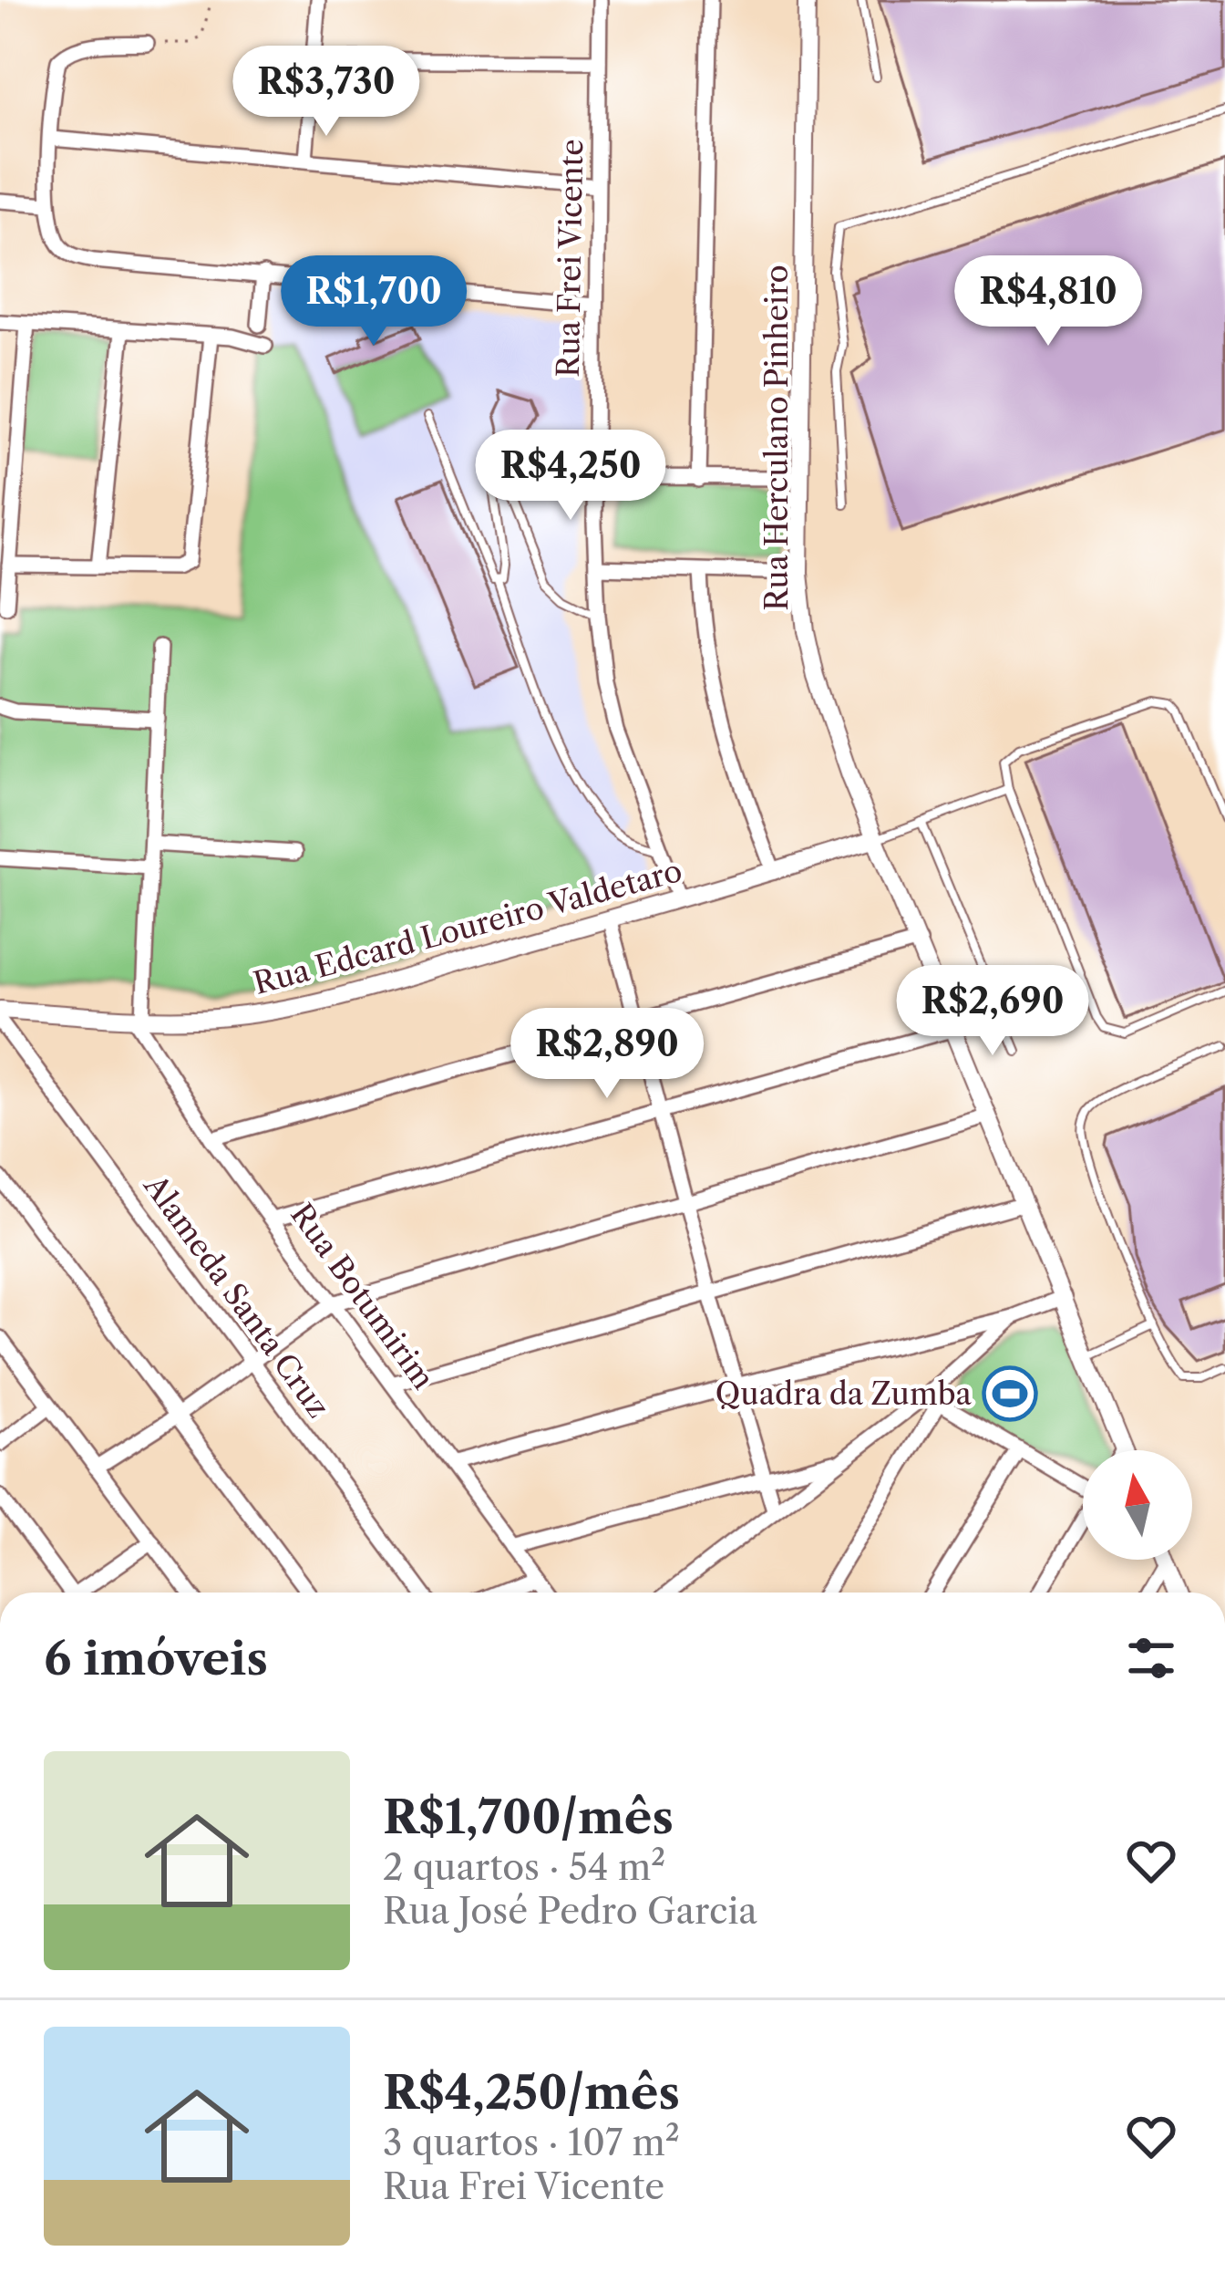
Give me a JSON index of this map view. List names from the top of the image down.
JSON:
{
  "streets": {
    "street": [
      "Rua Frei Vicente",
      "Rua Herculano Pinheiro",
      "Rua Edcard Loureiro Valdetaro",
      "Alameda Santa Cruz",
      "Rua Botumirim"
    ]
  },
  "crossings": [
    ["Rua Frei Vicente", "Rua Edcard Loureiro Valdetaro"],
    ["Rua Herculano Pinheiro", "Rua Edcard Loureiro Valdetaro"],
    ["Rua Edcard Loureiro Valdetaro", "Rua Botumirim"]
  ],
  "places": {
    "sports": ["Quadra da Zumba"]
  },
  "north": "top",
  "page": {
    "price": [
      "R$3,730",
      "R$1,700",
      "R$4,810",
      "R$4,250",
      "R$2,690",
      "R$2,890"
    ],
    "heading": "6 imóveis",
    "list": [
      {
        "name": "R$1,700/mês",
        "note": "2 quartos · 54 m² · Rua José Pedro Garcia"
      },
      {
        "name": "R$4,250/mês",
        "note": "3 quartos · 107 m² · Rua Frei Vicente"
      }
    ]
  }
}
